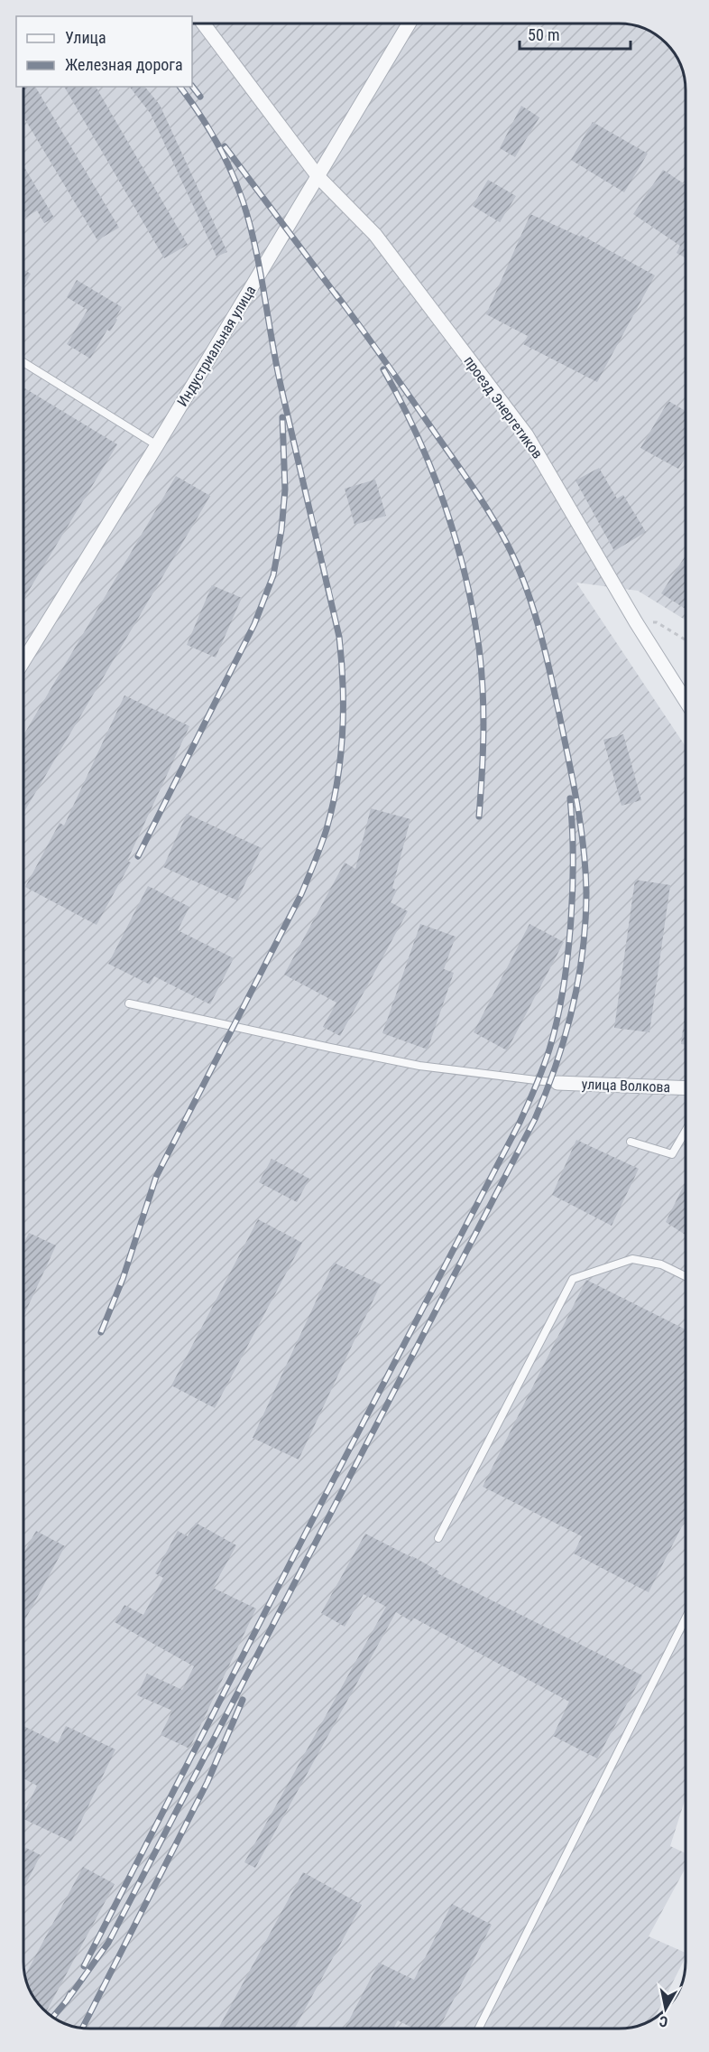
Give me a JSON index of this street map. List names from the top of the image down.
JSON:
{
  "streets": {
    "street": ["Индустриальная улица", "проезд Энергетиков", "улица Волкова"]
  },
  "crossings": [
    ["Индустриальная улица", "проезд Энергетиков"]
  ],
  "legend": ["Улица", "Железная дорога"],
  "scale_bar": "50 m",
  "north": "bottom"
}
